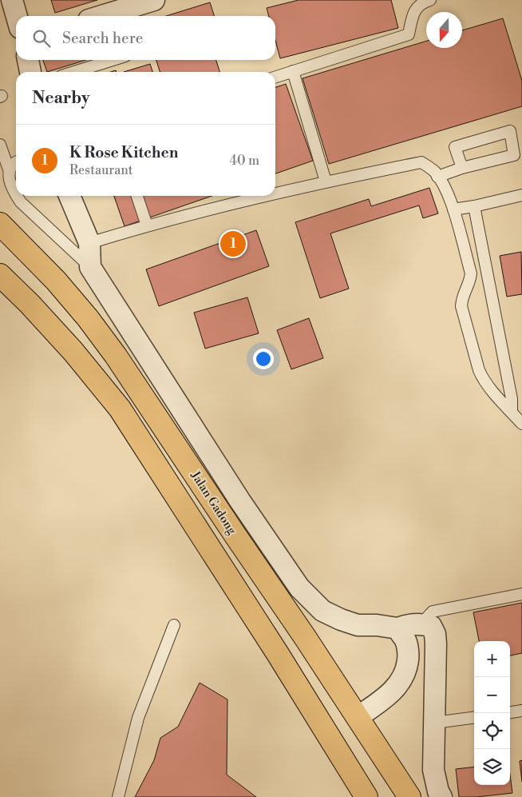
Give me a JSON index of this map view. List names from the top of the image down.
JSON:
{
  "streets": {
    "main road": ["Jalan Gadong"]
  },
  "north": "bottom",
  "page": {
    "search": "Search here",
    "heading": "Nearby",
    "list": [
      {
        "mark": "1",
        "name": "K Rose Kitchen",
        "note": "Restaurant",
        "value": "40 m"
      }
    ],
    "pins": "1",
    "map_buttons": ["+", "−"]
  }
}
